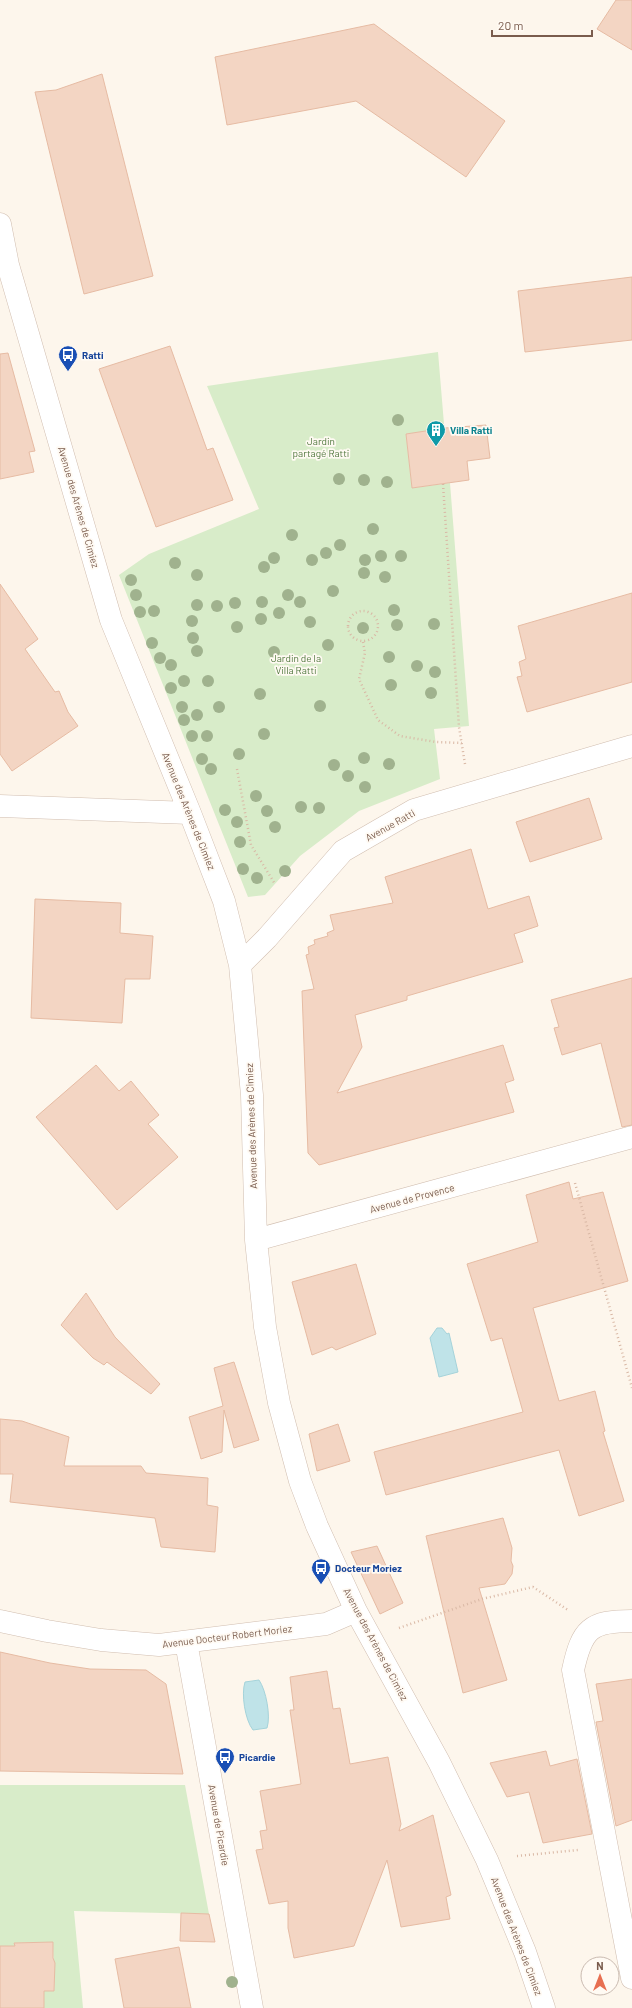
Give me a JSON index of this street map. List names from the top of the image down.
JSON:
{
  "streets": {
    "street": [
      "Avenue des Arènes de Cimiez",
      "Avenue Ratti",
      "Avenue de Provence",
      "Avenue Docteur Robert Moriez",
      "Avenue de Picardie"
    ]
  },
  "crossings": [
    ["Avenue des Arènes de Cimiez", "Avenue Ratti"],
    ["Avenue des Arènes de Cimiez", "Avenue de Provence"],
    ["Avenue des Arènes de Cimiez", "Avenue Docteur Robert Moriez"],
    ["Avenue Docteur Robert Moriez", "Avenue de Picardie"]
  ],
  "parks": ["Jardin partagé Ratti", "Jardin de la Villa Ratti"],
  "places": {
    "bus stop": ["Ratti", "Docteur Moriez", "Picardie"],
    "building": ["Villa Ratti"]
  },
  "scale_bar": "20 m",
  "north": "top"
}
